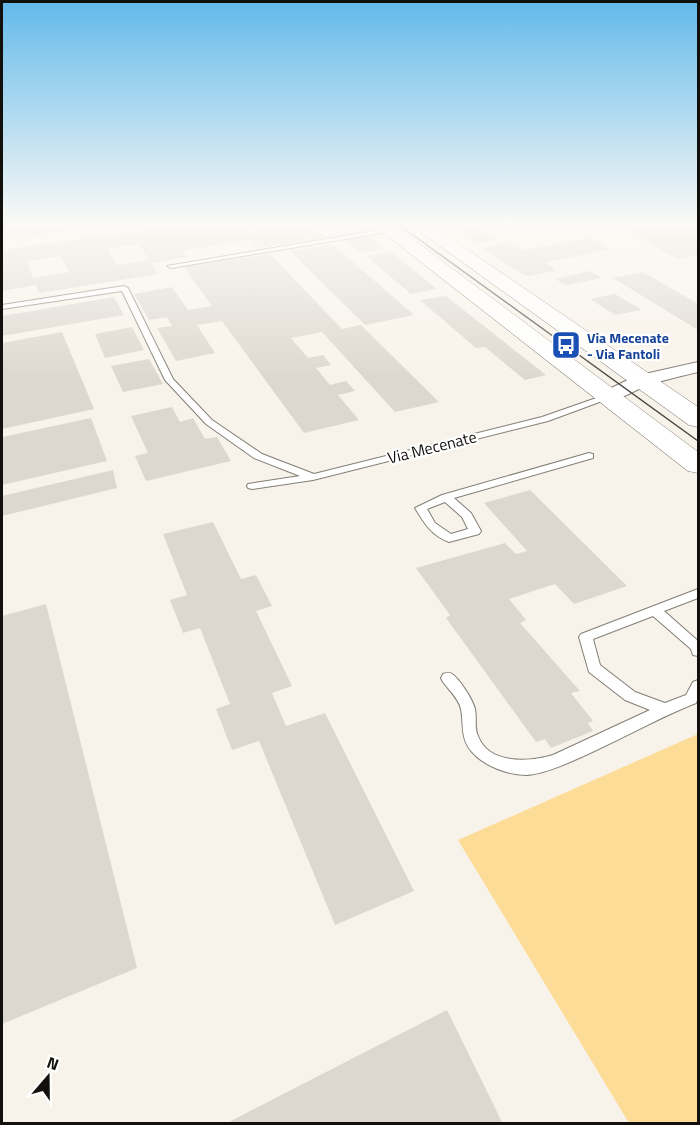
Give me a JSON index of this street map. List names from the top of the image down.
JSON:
{
  "streets": {
    "street": ["Via Mecenate"]
  },
  "places": {
    "bus stop": ["Via Mecenate - Via Fantoli"]
  },
  "north": "top"
}
